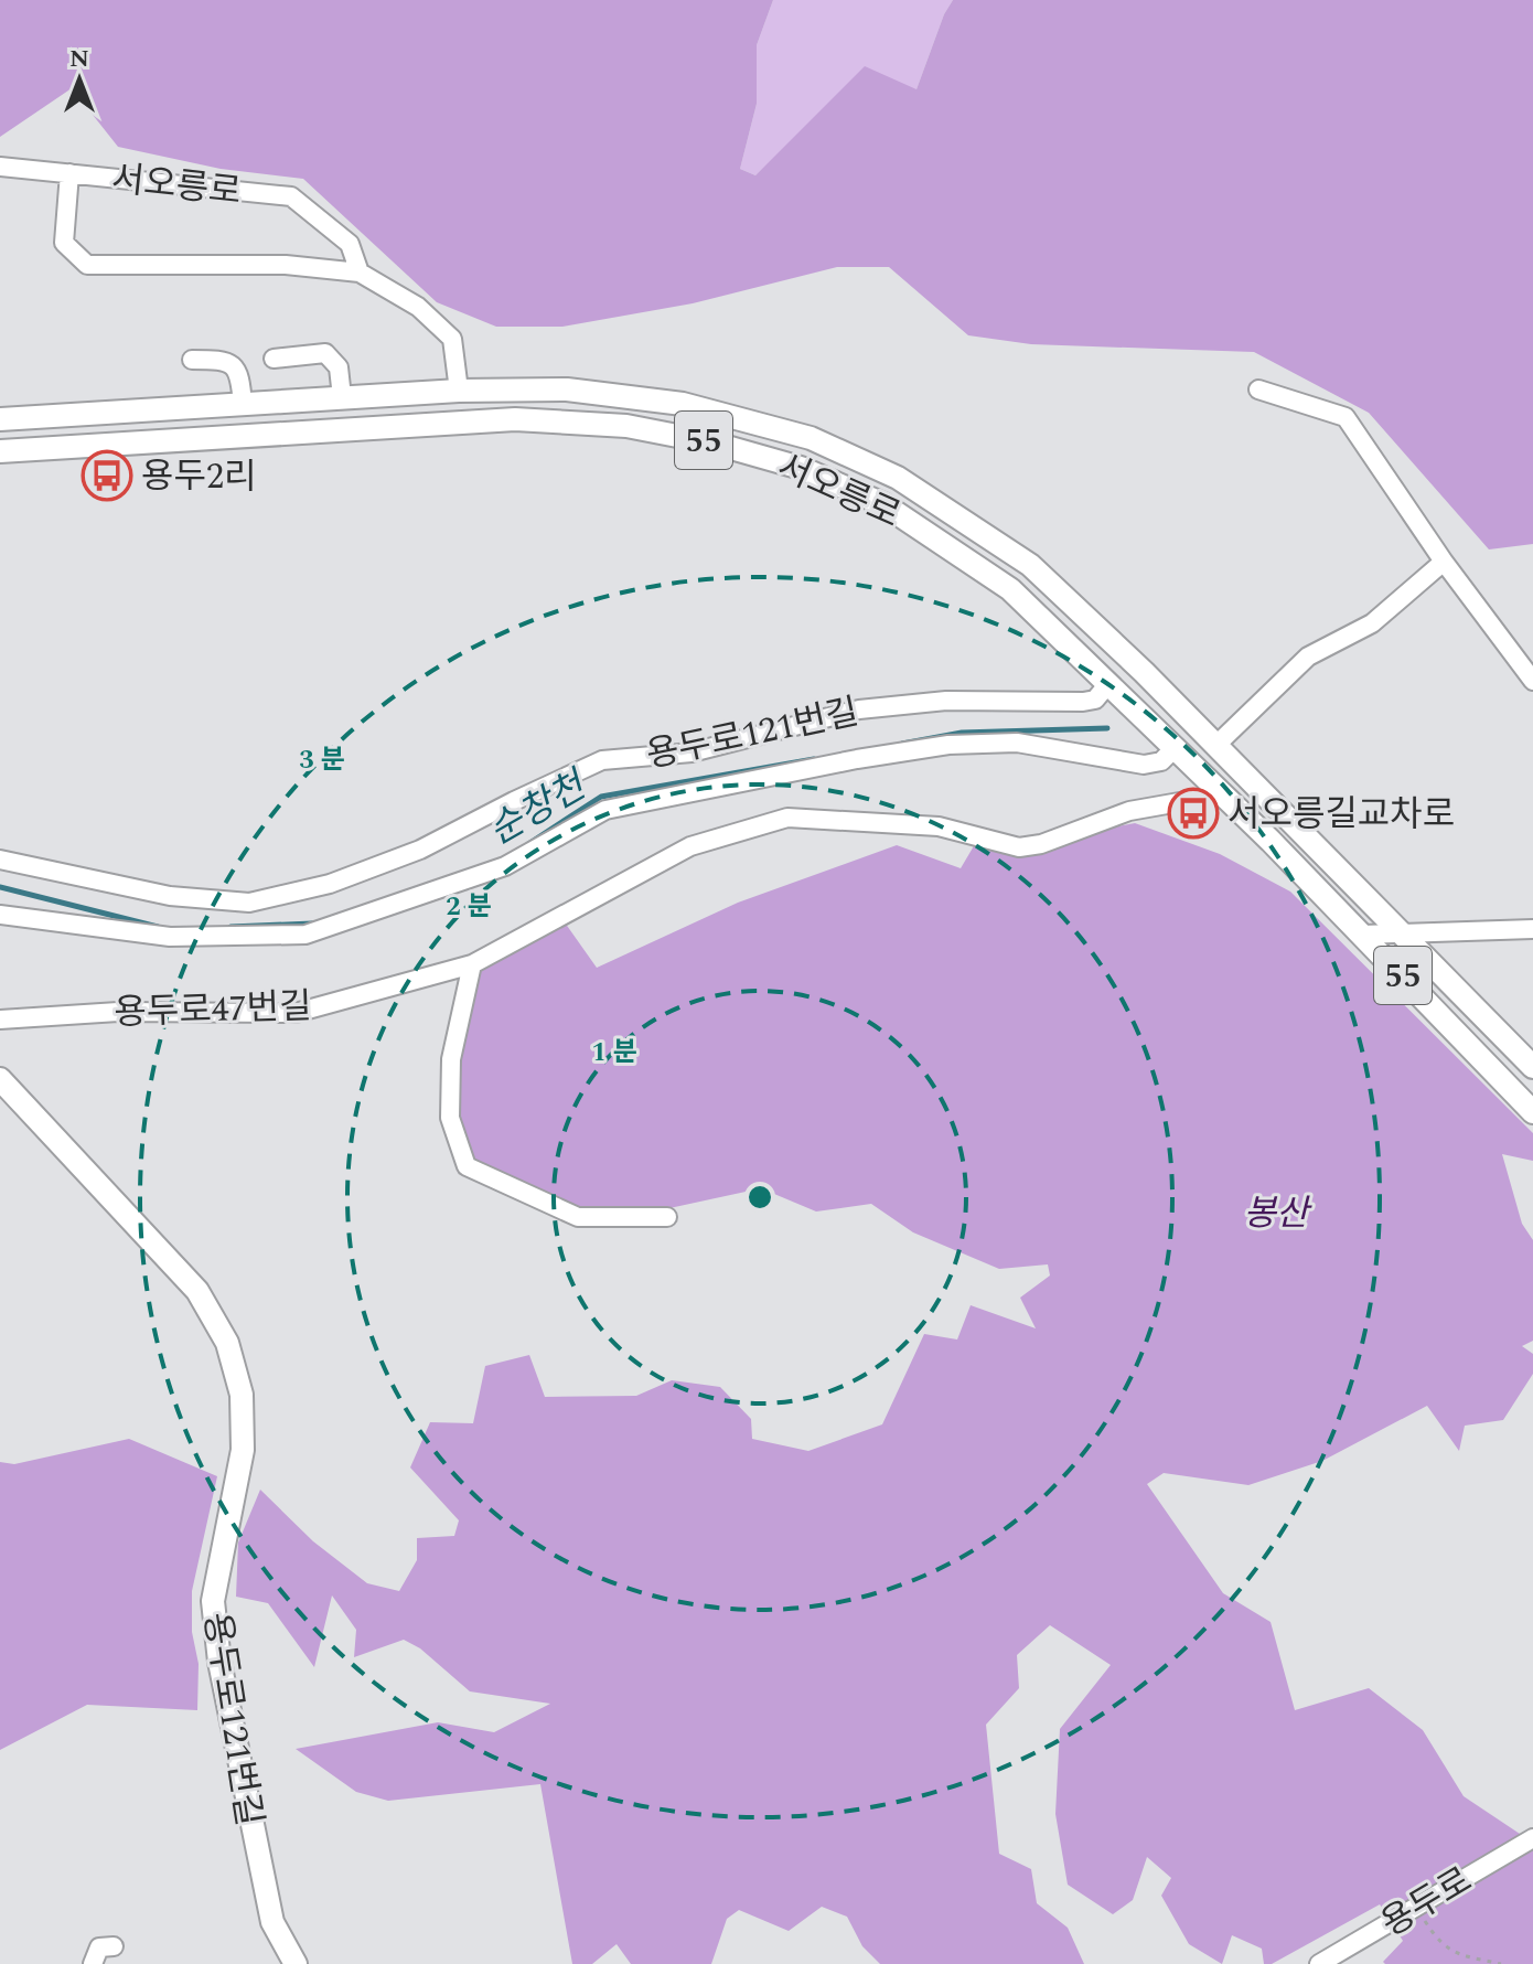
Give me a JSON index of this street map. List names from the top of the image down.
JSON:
{
  "streets": {
    "main road": ["서오릉로", "55", "용두로121번길"],
    "street": ["용두로47번길", "용두로"]
  },
  "crossings": [
    ["서오릉로", "용두로121번길"],
    ["서오릉로", "용두로47번길"]
  ],
  "water": ["순창천"],
  "parks": ["봉산"],
  "places": {
    "bus stop": ["용두2리", "서오릉길교차로"]
  },
  "north": "top",
  "rings": ["3 분", "2 분", "1 분"]
}
